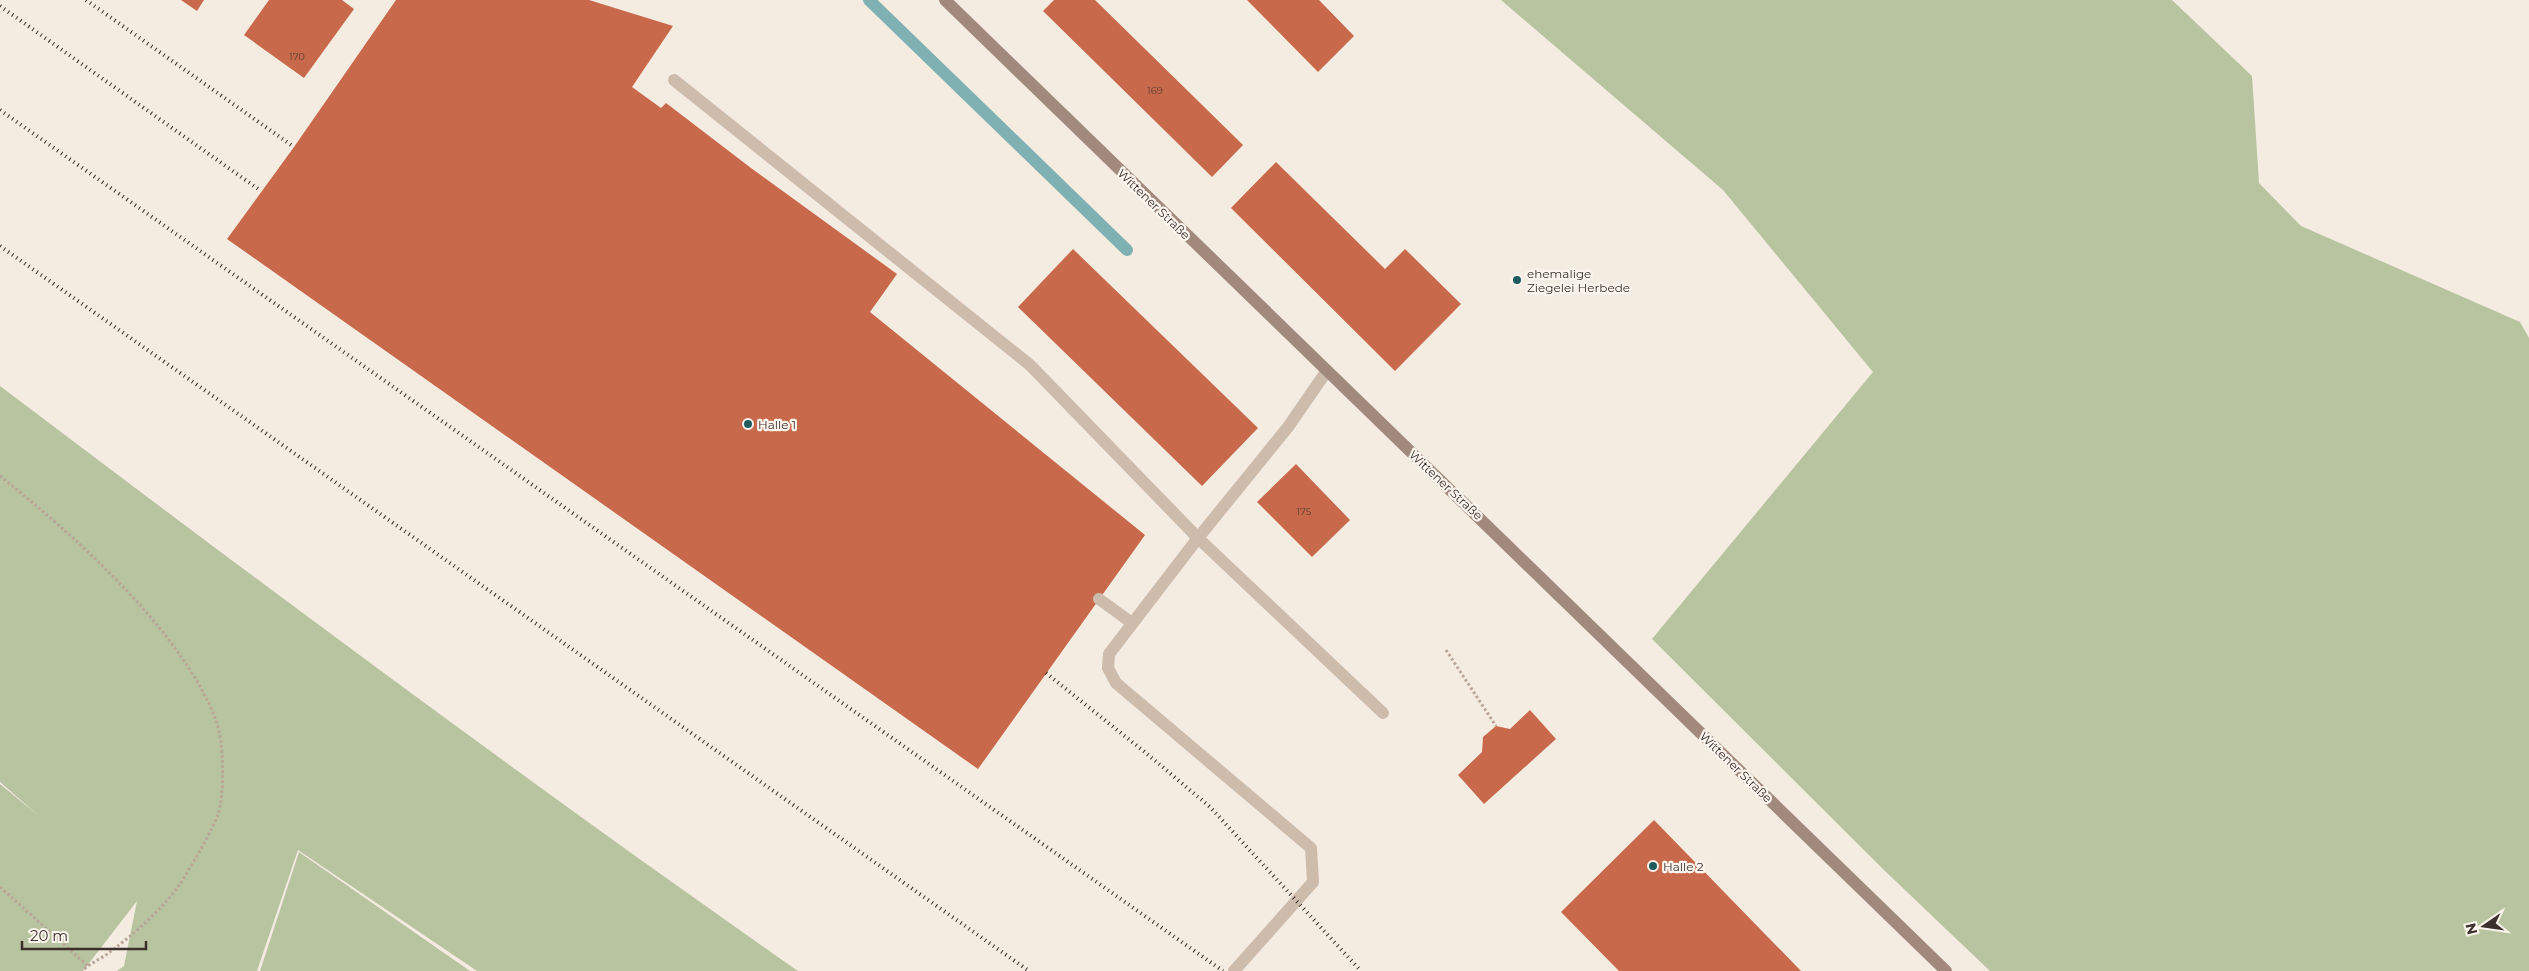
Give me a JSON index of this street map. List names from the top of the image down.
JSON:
{
  "streets": {
    "main road": ["Wittener Straße"]
  },
  "places": ["ehemalige Ziegelei Herbede", "Halle 1", "Halle 2"],
  "house_numbers": ["170", "169", "175"],
  "scale_bar": "20 m",
  "north": "left"
}
